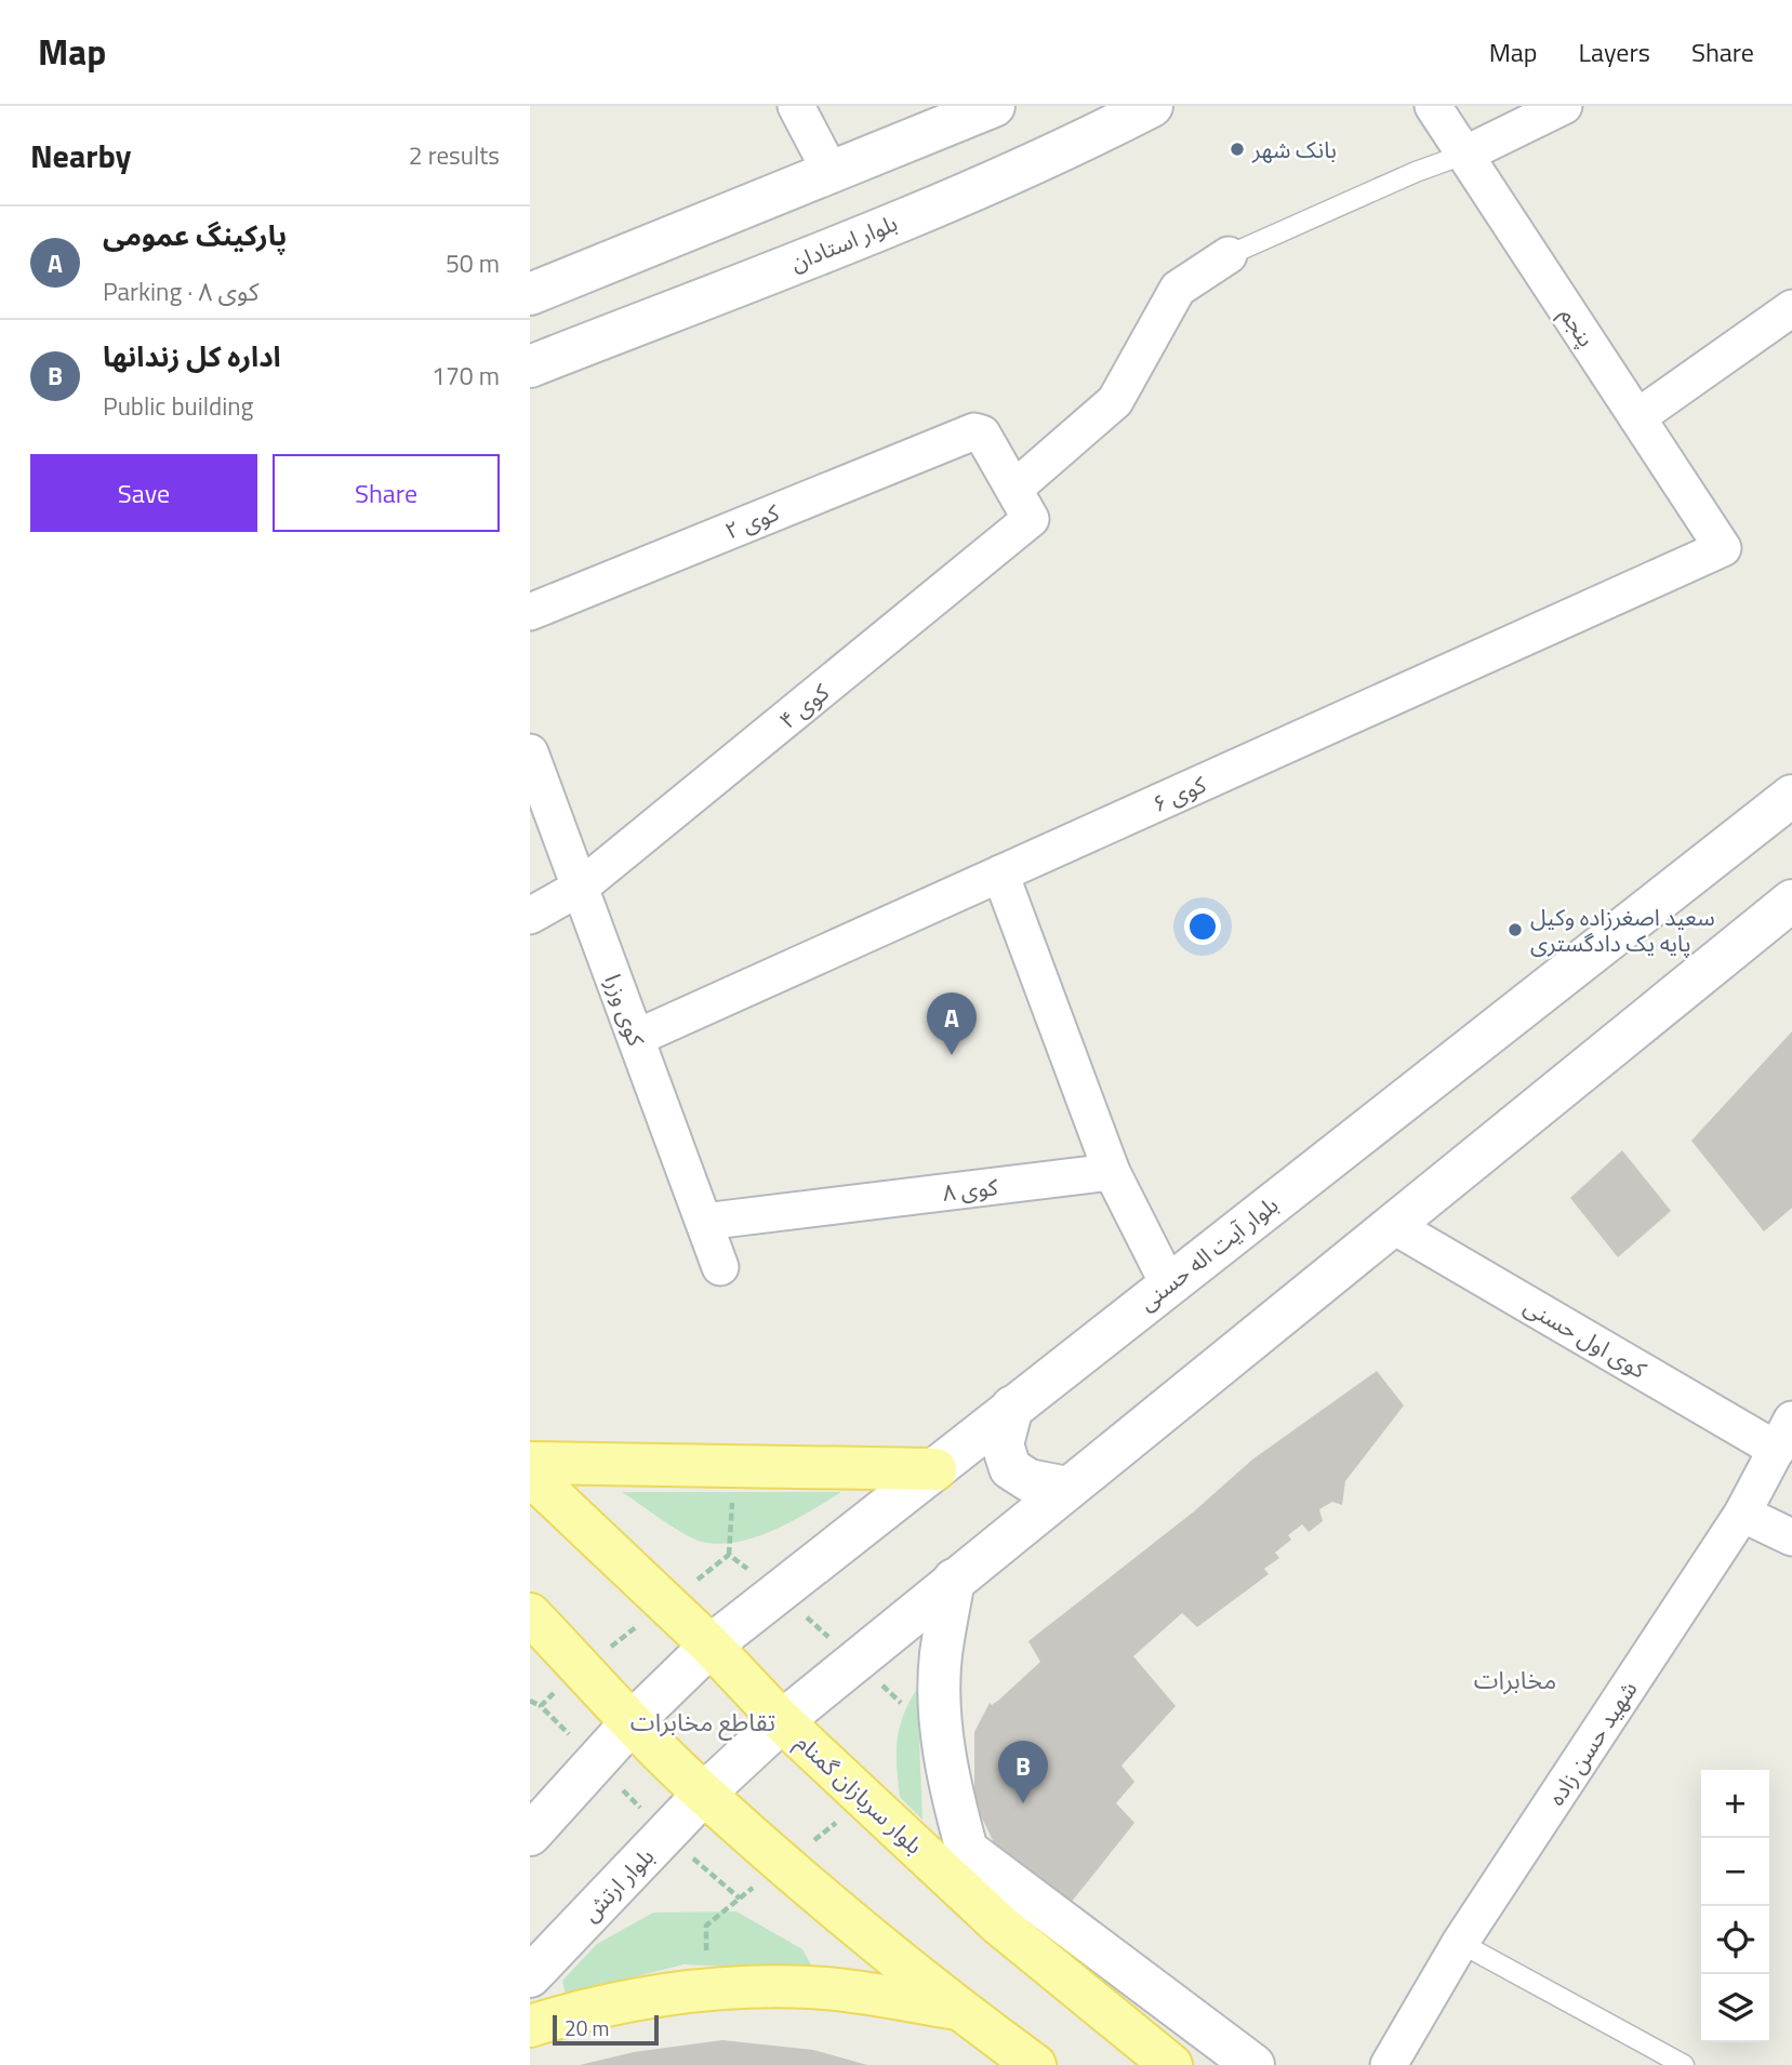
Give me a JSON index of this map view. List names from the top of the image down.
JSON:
{
  "streets": {
    "main road": [
      "بلوار استادان",
      "بلوار آیت اله حسنی",
      "بلوار سربازان گمنام",
      "بلوار ارتش"
    ],
    "street": [
      "پنجم",
      "کوی ۲",
      "کوی ۴",
      "کوی ۶",
      "کوی وزرا",
      "کوی ۸",
      "کوی اول حسنی",
      "شهید حسن زاده"
    ]
  },
  "crossings": [
    ["پنجم", "کوی ۶"],
    ["کوی ۲", "کوی ۴"],
    ["کوی ۴", "کوی وزرا"],
    ["کوی ۶", "کوی وزرا"],
    ["کوی وزرا", "کوی ۸"],
    ["بلوار آیت اله حسنی", "بلوار سربازان گمنام"],
    ["کوی اول حسنی", "شهید حسن زاده"]
  ],
  "districts": ["مخابرات", "تقاطع مخابرات"],
  "places": ["بانک شهر", "سعید اصغرزاده وکیل پایه یک دادگستری"],
  "scale_bar": "20 m",
  "page": {
    "header": "Map",
    "nav": ["Map", "Layers", "Share"],
    "heading": ["Nearby", "2 results"],
    "list": [
      {
        "mark": "A",
        "name": "پارکینگ عمومی",
        "note": "Parking · کوی ۸",
        "value": "50 m"
      },
      {
        "mark": "B",
        "name": "اداره کل زندانها",
        "note": "Public building",
        "value": "170 m"
      }
    ],
    "buttons": ["Save", "Share"],
    "pins": ["A", "B"],
    "map_buttons": ["+", "−"],
    "scale": "20 m"
  }
}
